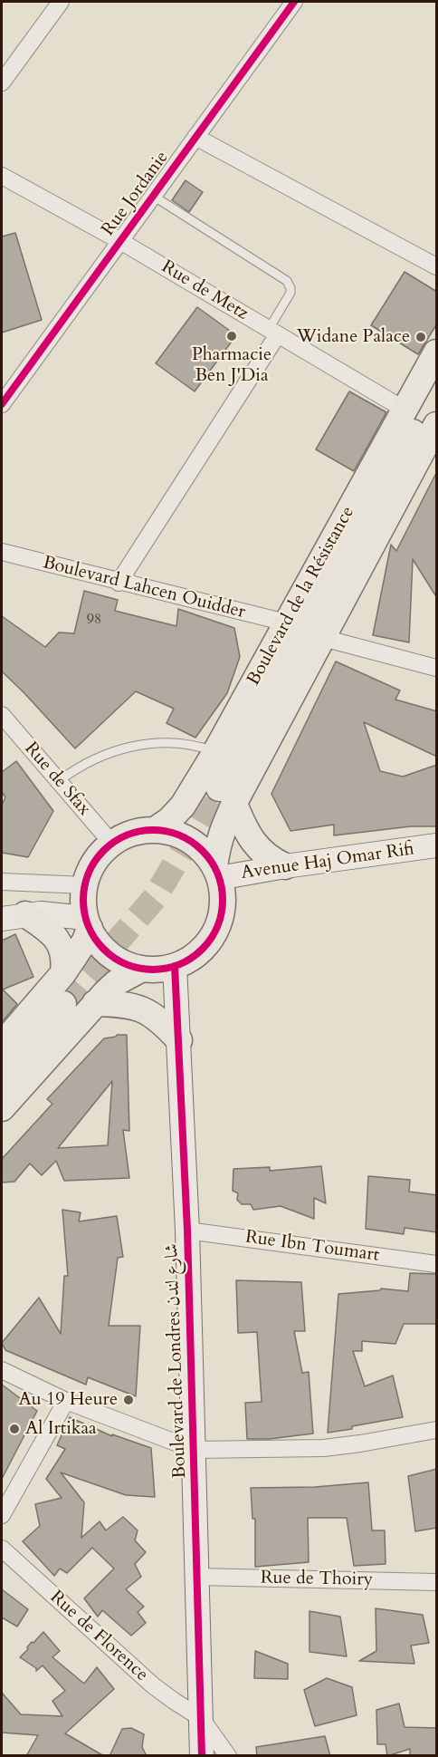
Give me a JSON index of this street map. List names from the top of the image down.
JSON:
{
  "streets": {
    "main road": ["Boulevard de la Résistance"],
    "street": [
      "Rue Jordanie",
      "Rue de Metz",
      "Boulevard Lahcen Ouidder",
      "Rue de Sfax",
      "Avenue Haj Omar Rifi",
      "Rue Ibn Toumart",
      "Boulevard de Londres شارع لندن",
      "Rue de Thoiry",
      "Rue de Florence"
    ]
  },
  "crossings": [
    ["Rue Jordanie", "Rue de Metz"],
    ["Rue de Metz", "Boulevard de la Résistance"],
    ["Boulevard Lahcen Ouidder", "Boulevard de la Résistance"],
    ["Boulevard de la Résistance", "Rue de Sfax"],
    ["Boulevard de la Résistance", "Avenue Haj Omar Rifi"],
    ["Boulevard de la Résistance", "Boulevard de Londres شارع لندن"],
    ["Rue de Sfax", "Avenue Haj Omar Rifi"],
    ["Rue de Sfax", "Boulevard de Londres شارع لندن"],
    ["Avenue Haj Omar Rifi", "Boulevard de Londres شارع لندن"],
    ["Rue Ibn Toumart", "Boulevard de Londres شارع لندن"],
    ["Boulevard de Londres شارع لندن", "Rue de Thoiry"],
    ["Boulevard de Londres شارع لندن", "Rue de Florence"]
  ],
  "places": [
    "Pharmacie Ben J'Dia",
    "Widane Palace",
    "Au 19 Heure",
    "Al Irtikaa"
  ],
  "house_numbers": ["98"]
}
